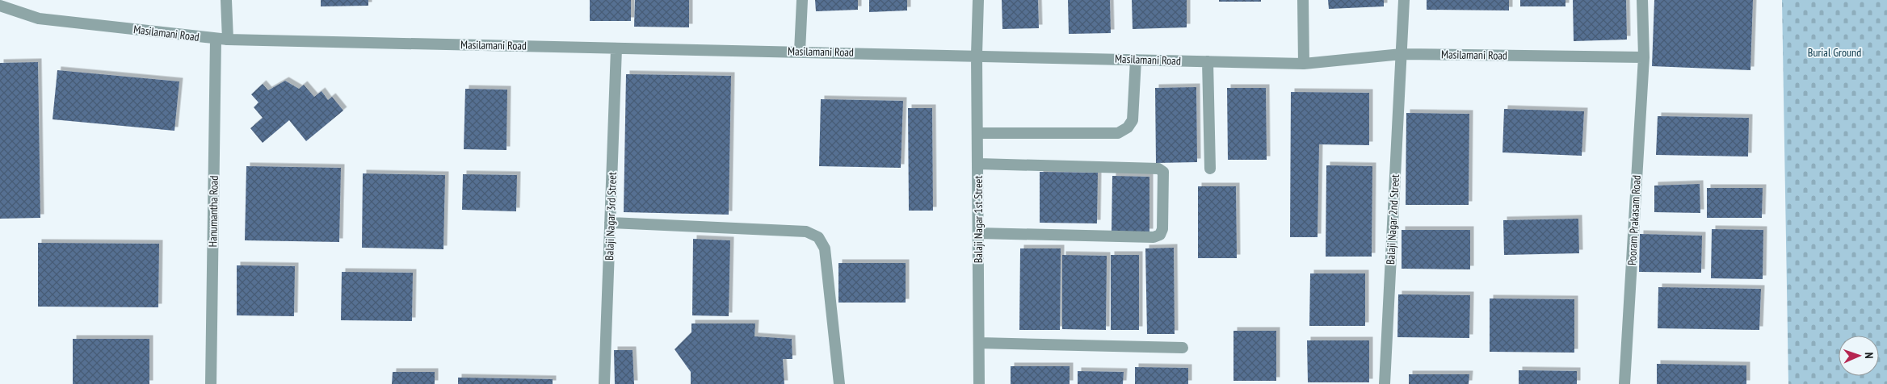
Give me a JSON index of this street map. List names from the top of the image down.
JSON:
{
  "streets": {
    "street": [
      "Masilamani Road",
      "Hanumantha Road",
      "Balaji Nagar 3rd Street",
      "Balaji Nagar 1st Street",
      "Balaji Nagar 2nd Street",
      "Pooram Prakasam Road"
    ]
  },
  "crossings": [
    ["Masilamani Road", "Hanumantha Road"],
    ["Masilamani Road", "Balaji Nagar 3rd Street"],
    ["Masilamani Road", "Balaji Nagar 1st Street"],
    ["Masilamani Road", "Balaji Nagar 2nd Street"],
    ["Masilamani Road", "Pooram Prakasam Road"]
  ],
  "parks": ["Burial Ground"],
  "north": "right"
}
